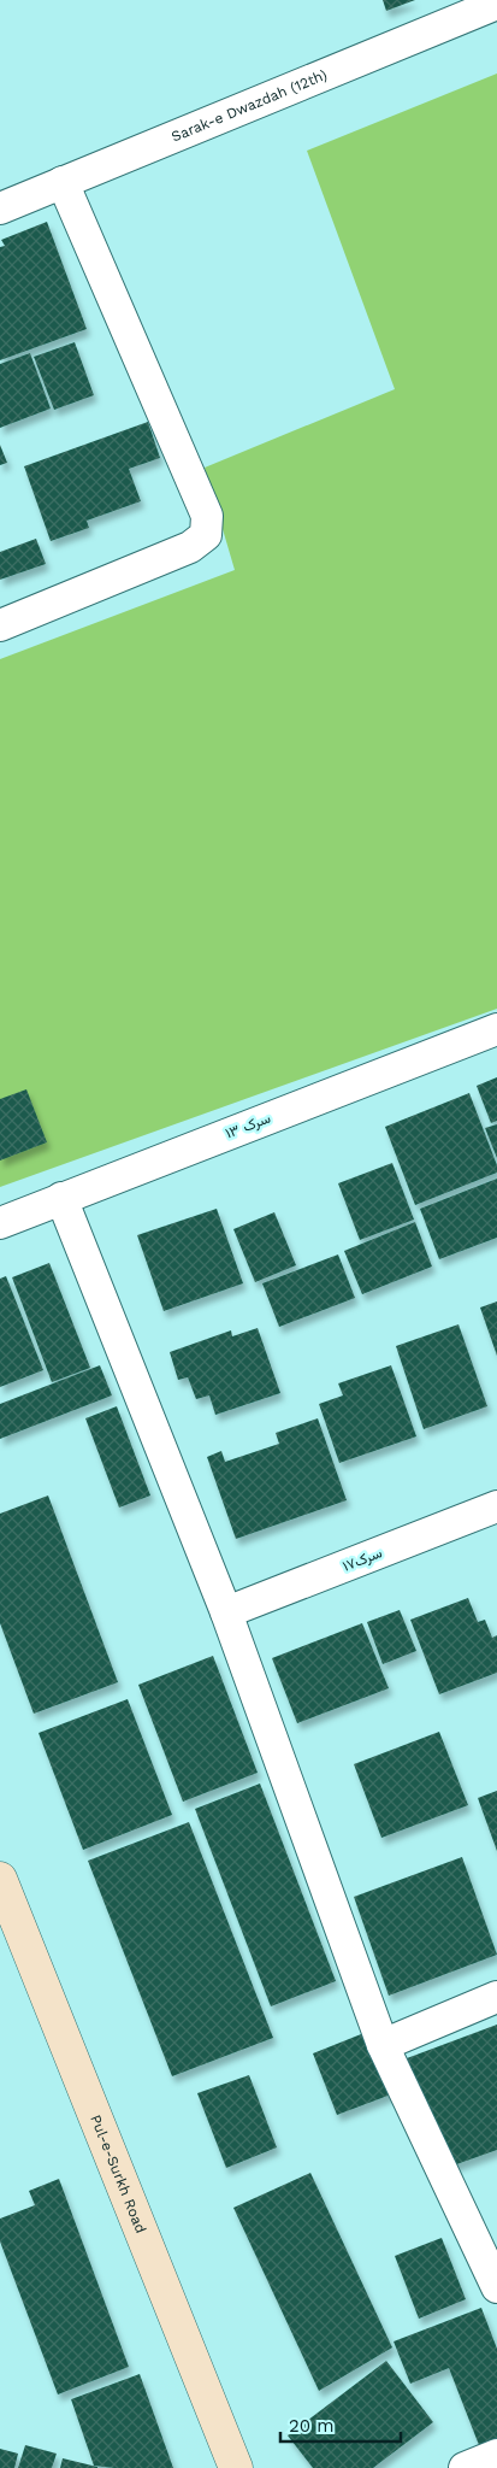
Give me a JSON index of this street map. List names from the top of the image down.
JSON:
{
  "streets": {
    "street": [
      "Sarak-e Dwazdah (12th)",
      "سرک ۱۳",
      "سرک۱۷",
      "Pul-e-Surkh Road"
    ]
  },
  "scale_bar": "20 m"
}
